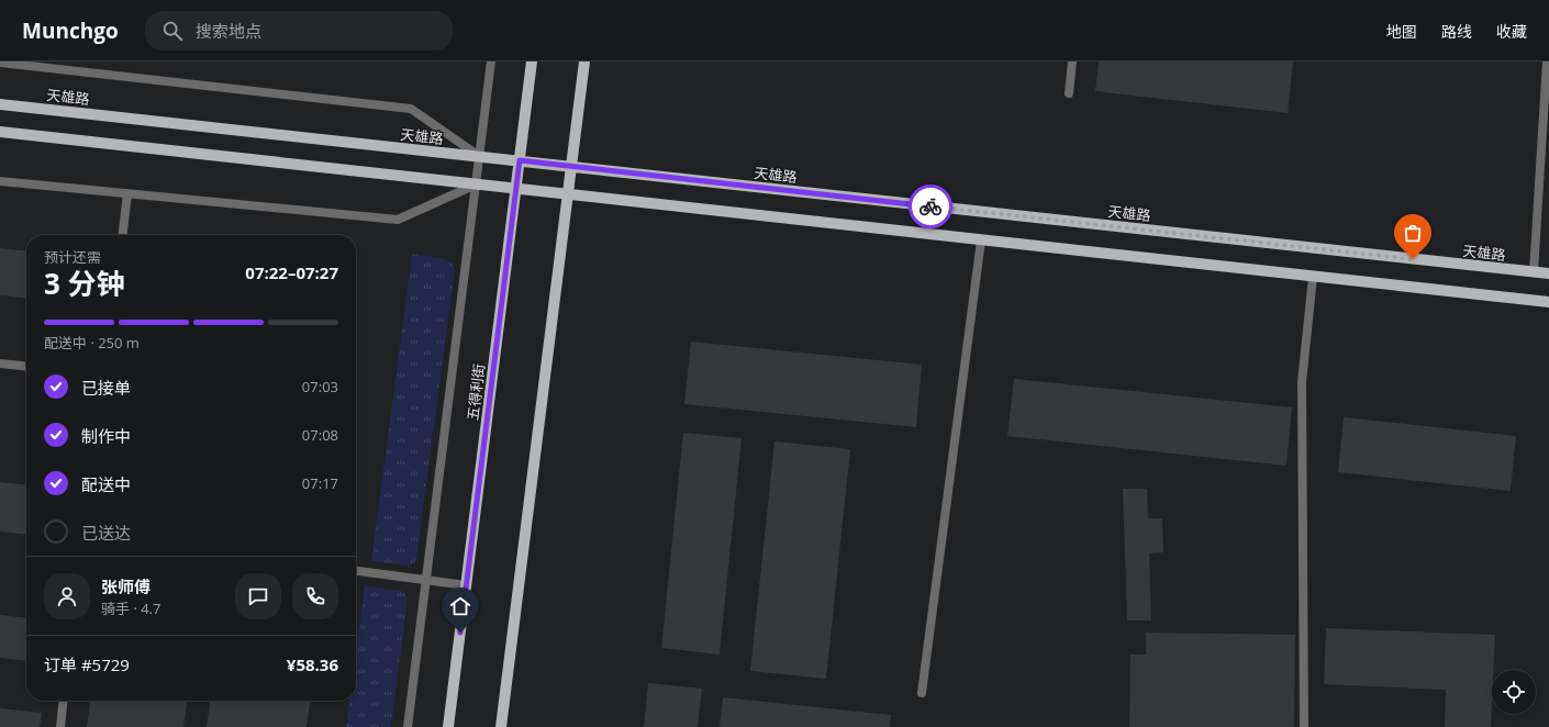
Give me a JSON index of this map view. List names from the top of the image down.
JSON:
{
  "streets": {
    "main road": ["天雄路", "五得利街"]
  },
  "crossings": [
    ["天雄路", "五得利街"]
  ],
  "page": {
    "header": "Munchgo",
    "search": "搜索地点",
    "nav": ["地图", "路线", "收藏"],
    "heading": ["3 分钟", "预计还需", "07:22–07:27"],
    "panel": [
      "张师傅",
      "骑手 · 4.7",
      "订单 #5729",
      "¥58.36"
    ],
    "bar": "配送中 · 250 m",
    "list": [
      ["已接单", "07:03"],
      ["制作中", "07:08"],
      ["配送中", "07:17"],
      "已送达"
    ]
  }
}
